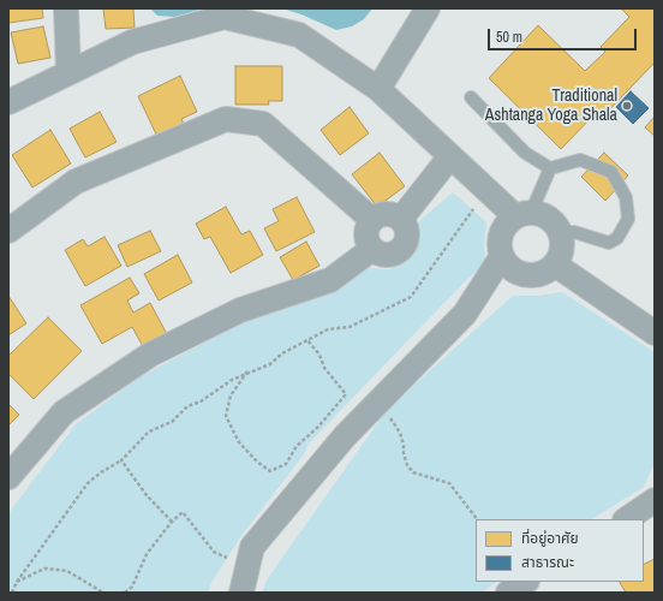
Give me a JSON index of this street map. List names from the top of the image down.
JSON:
{
  "places": ["Traditional Ashtanga Yoga Shala"],
  "legend": ["ที่อยู่อาศัย", "สาธารณะ"],
  "scale_bar": "50 m"
}
